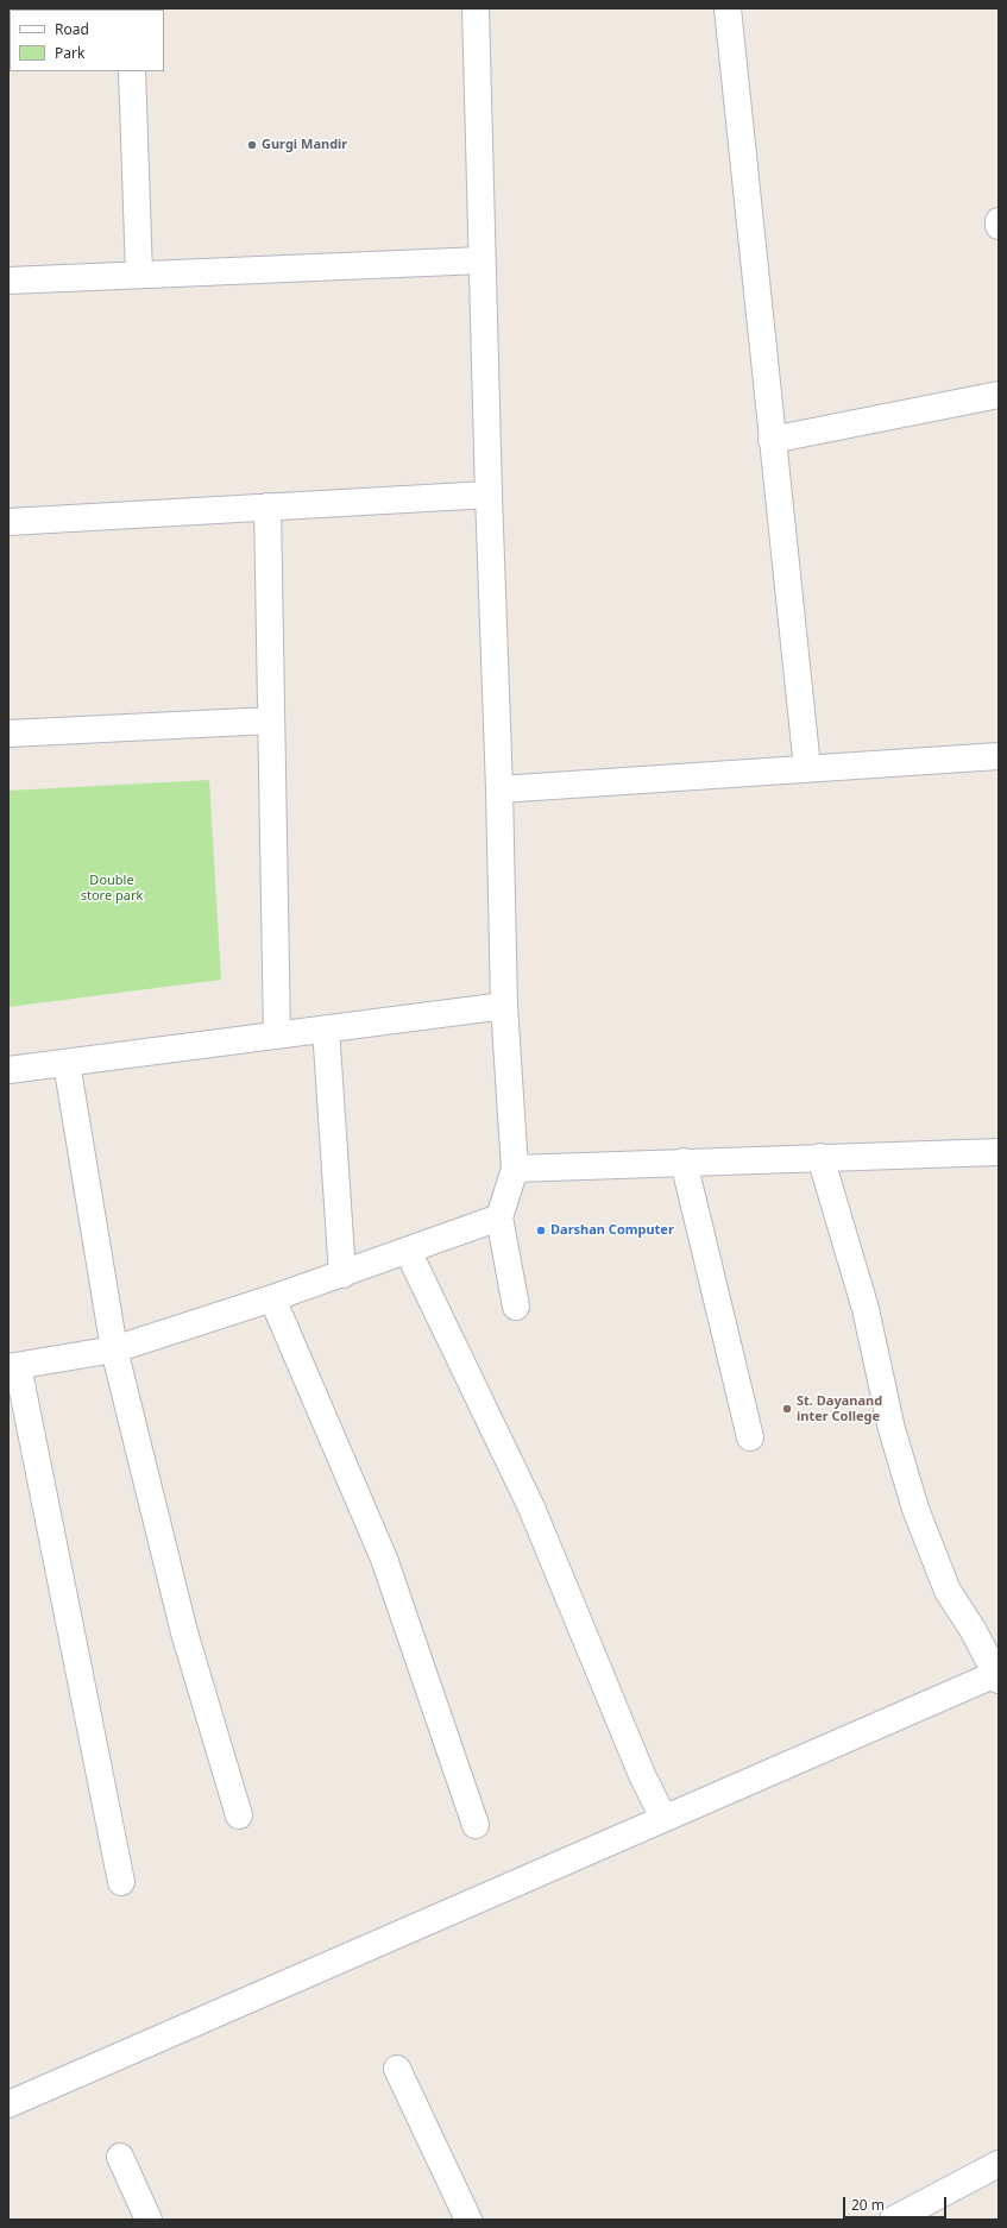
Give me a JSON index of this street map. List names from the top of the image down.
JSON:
{
  "parks": ["Double store park"],
  "places": ["Gurgi Mandir", "Darshan Computer", "St. Dayanand inter College"],
  "legend": ["Road", "Park"],
  "scale_bar": "20 m"
}
